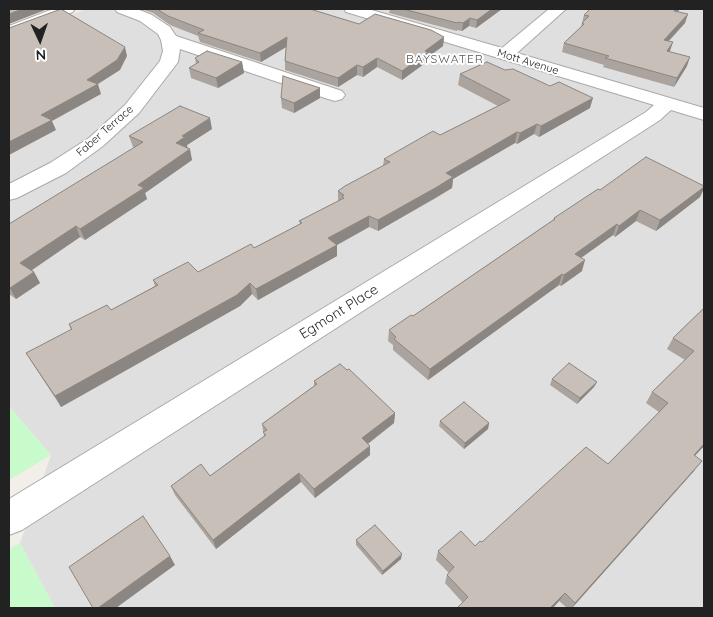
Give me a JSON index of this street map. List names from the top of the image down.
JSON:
{
  "streets": {
    "street": ["Mott Avenue", "Faber Terrace", "Egmont Place"]
  },
  "crossings": [
    ["Mott Avenue", "Egmont Place"]
  ],
  "districts": ["BAYSWATER"],
  "north": "bottom"
}
